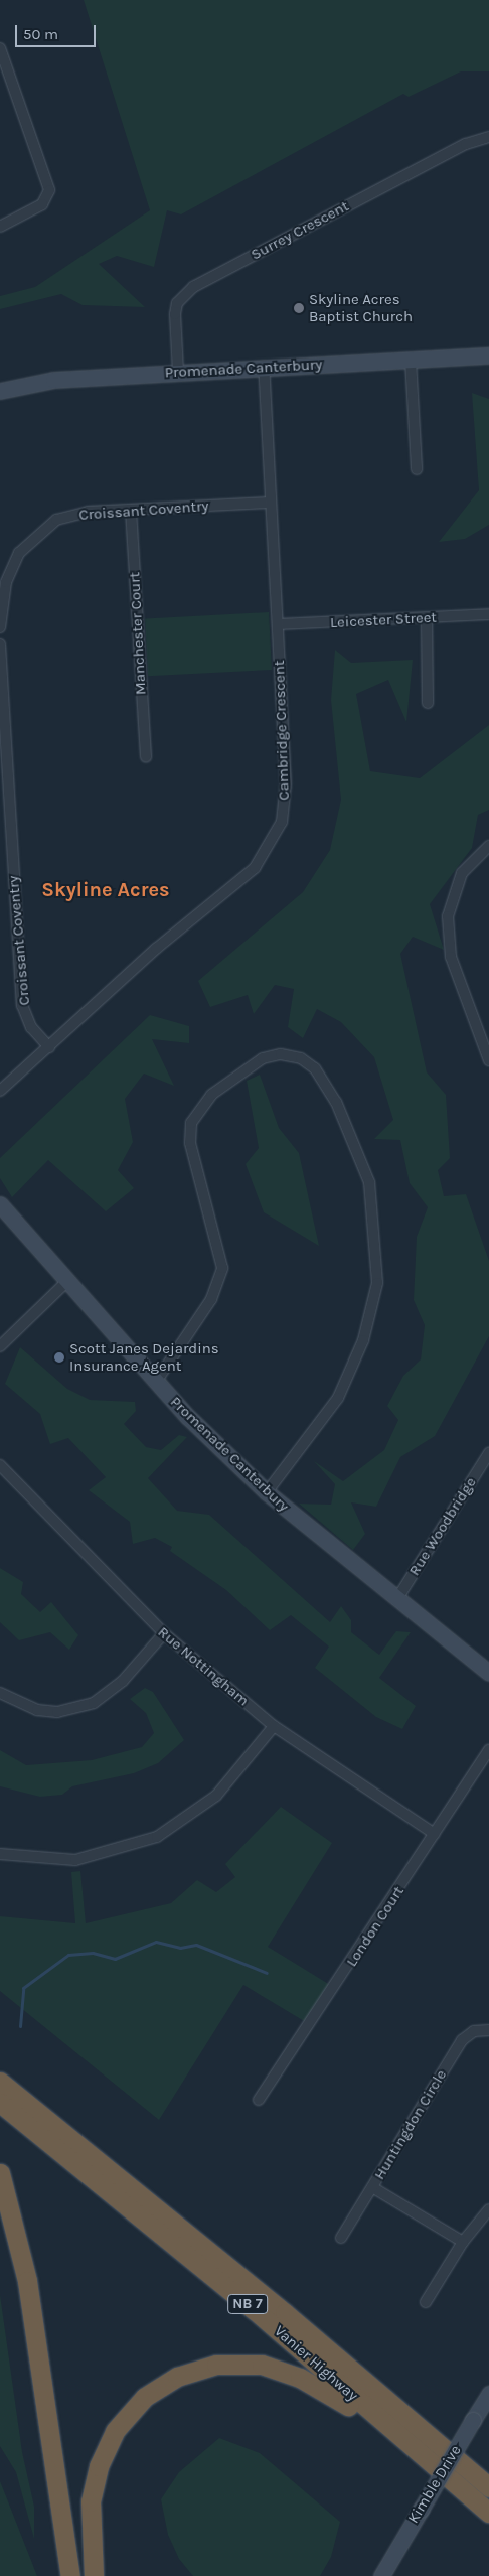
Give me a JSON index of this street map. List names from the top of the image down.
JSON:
{
  "streets": {
    "highway": ["NB 7", "Vanier Highway"],
    "street": [
      "Surrey Crescent",
      "Promenade Canterbury",
      "Croissant Coventry",
      "Leicester Street",
      "Manchester Court",
      "Cambridge Crescent",
      "Rue Woodbridge",
      "Rue Nottingham",
      "London Court",
      "Huntingdon Circle",
      "Kimble Drive"
    ]
  },
  "crossings": [
    ["Surrey Crescent", "Promenade Canterbury"],
    ["Promenade Canterbury", "Cambridge Crescent"],
    ["Promenade Canterbury", "Rue Woodbridge"],
    ["Croissant Coventry", "Manchester Court"],
    ["Croissant Coventry", "Cambridge Crescent"],
    ["Leicester Street", "Cambridge Crescent"],
    ["Rue Nottingham", "London Court"]
  ],
  "districts": ["Skyline Acres"],
  "places": ["Skyline Acres Baptist Church", "Scott Janes Dejardins Insurance Agent"],
  "scale_bar": "50 m"
}
